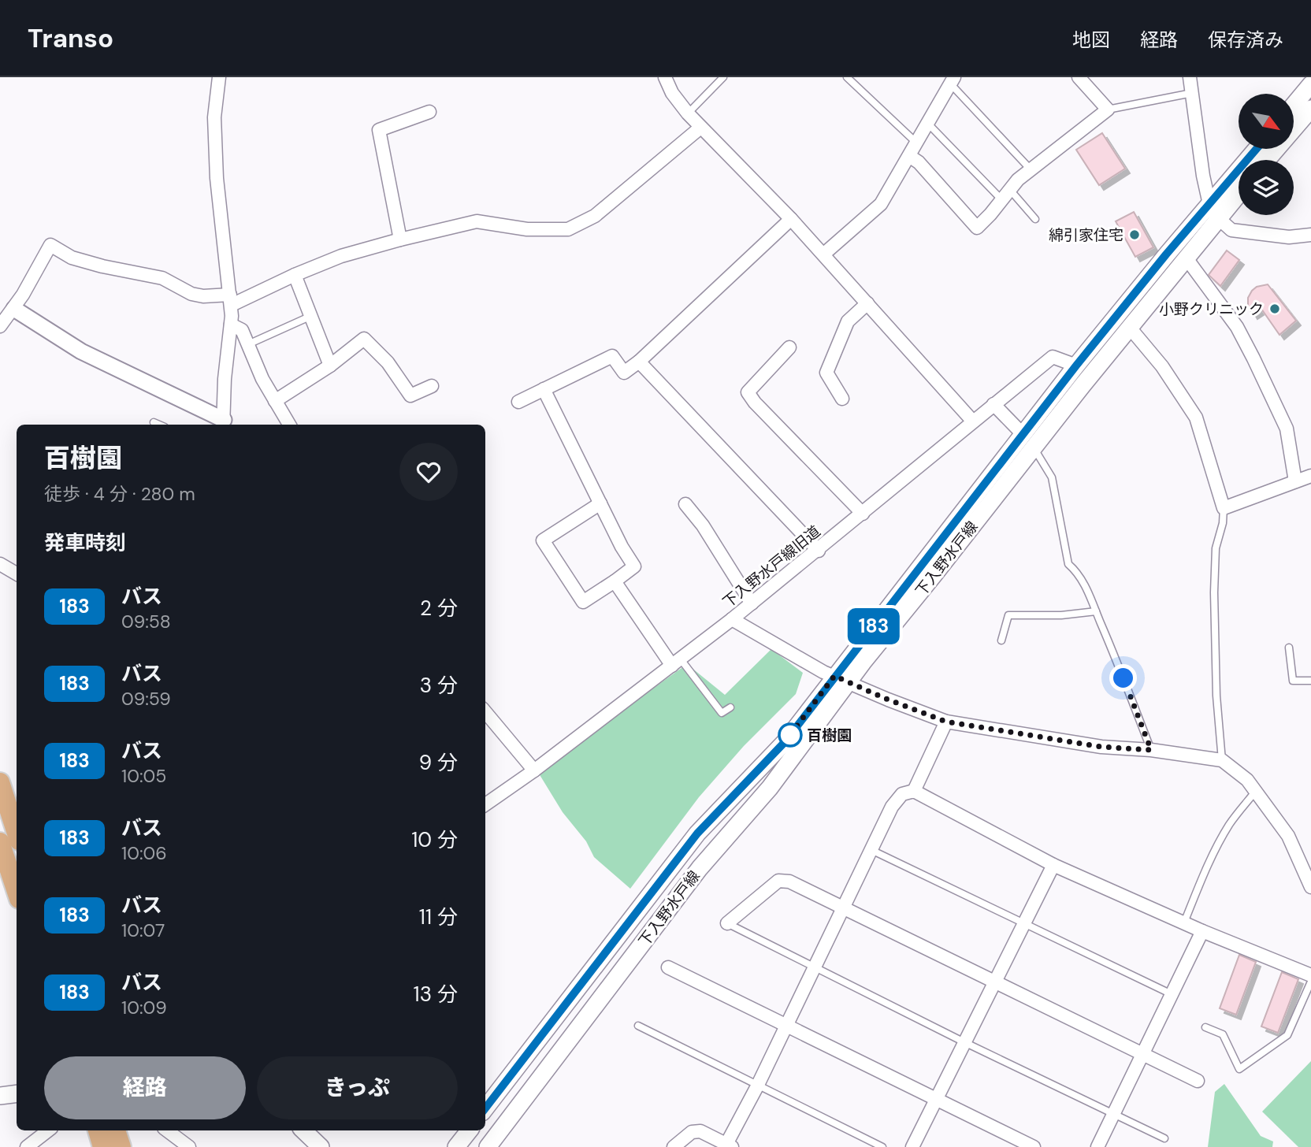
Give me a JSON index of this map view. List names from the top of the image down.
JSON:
{
  "streets": {
    "main road": ["下入野水戸線"],
    "street": ["下入野水戸線旧道"]
  },
  "crossings": [
    ["下入野水戸線", "下入野水戸線旧道"]
  ],
  "places": ["綿引家住宅", "小野クリニック", "百樹園"],
  "lines": ["bus line 183"],
  "north": "bottom right",
  "page": {
    "header": "Transo",
    "nav": ["地図", "経路", "保存済み"],
    "on_map": "183",
    "heading": [
      ["百樹園", "徒歩 · 4 分 · 280 m"],
      "発車時刻"
    ],
    "list": [
      {
        "mark": "183",
        "name": "バス",
        "note": "09:58",
        "value": "2 分"
      },
      {
        "mark": "183",
        "name": "バス",
        "note": "09:59",
        "value": "3 分"
      },
      {
        "mark": "183",
        "name": "バス",
        "note": "10:05",
        "value": "9 分"
      },
      {
        "mark": "183",
        "name": "バス",
        "note": "10:06",
        "value": "10 分"
      },
      {
        "mark": "183",
        "name": "バス",
        "note": "10:07",
        "value": "11 分"
      },
      {
        "mark": "183",
        "name": "バス",
        "note": "10:09",
        "value": "13 分"
      }
    ],
    "buttons": ["経路", "きっぷ"]
  }
}
